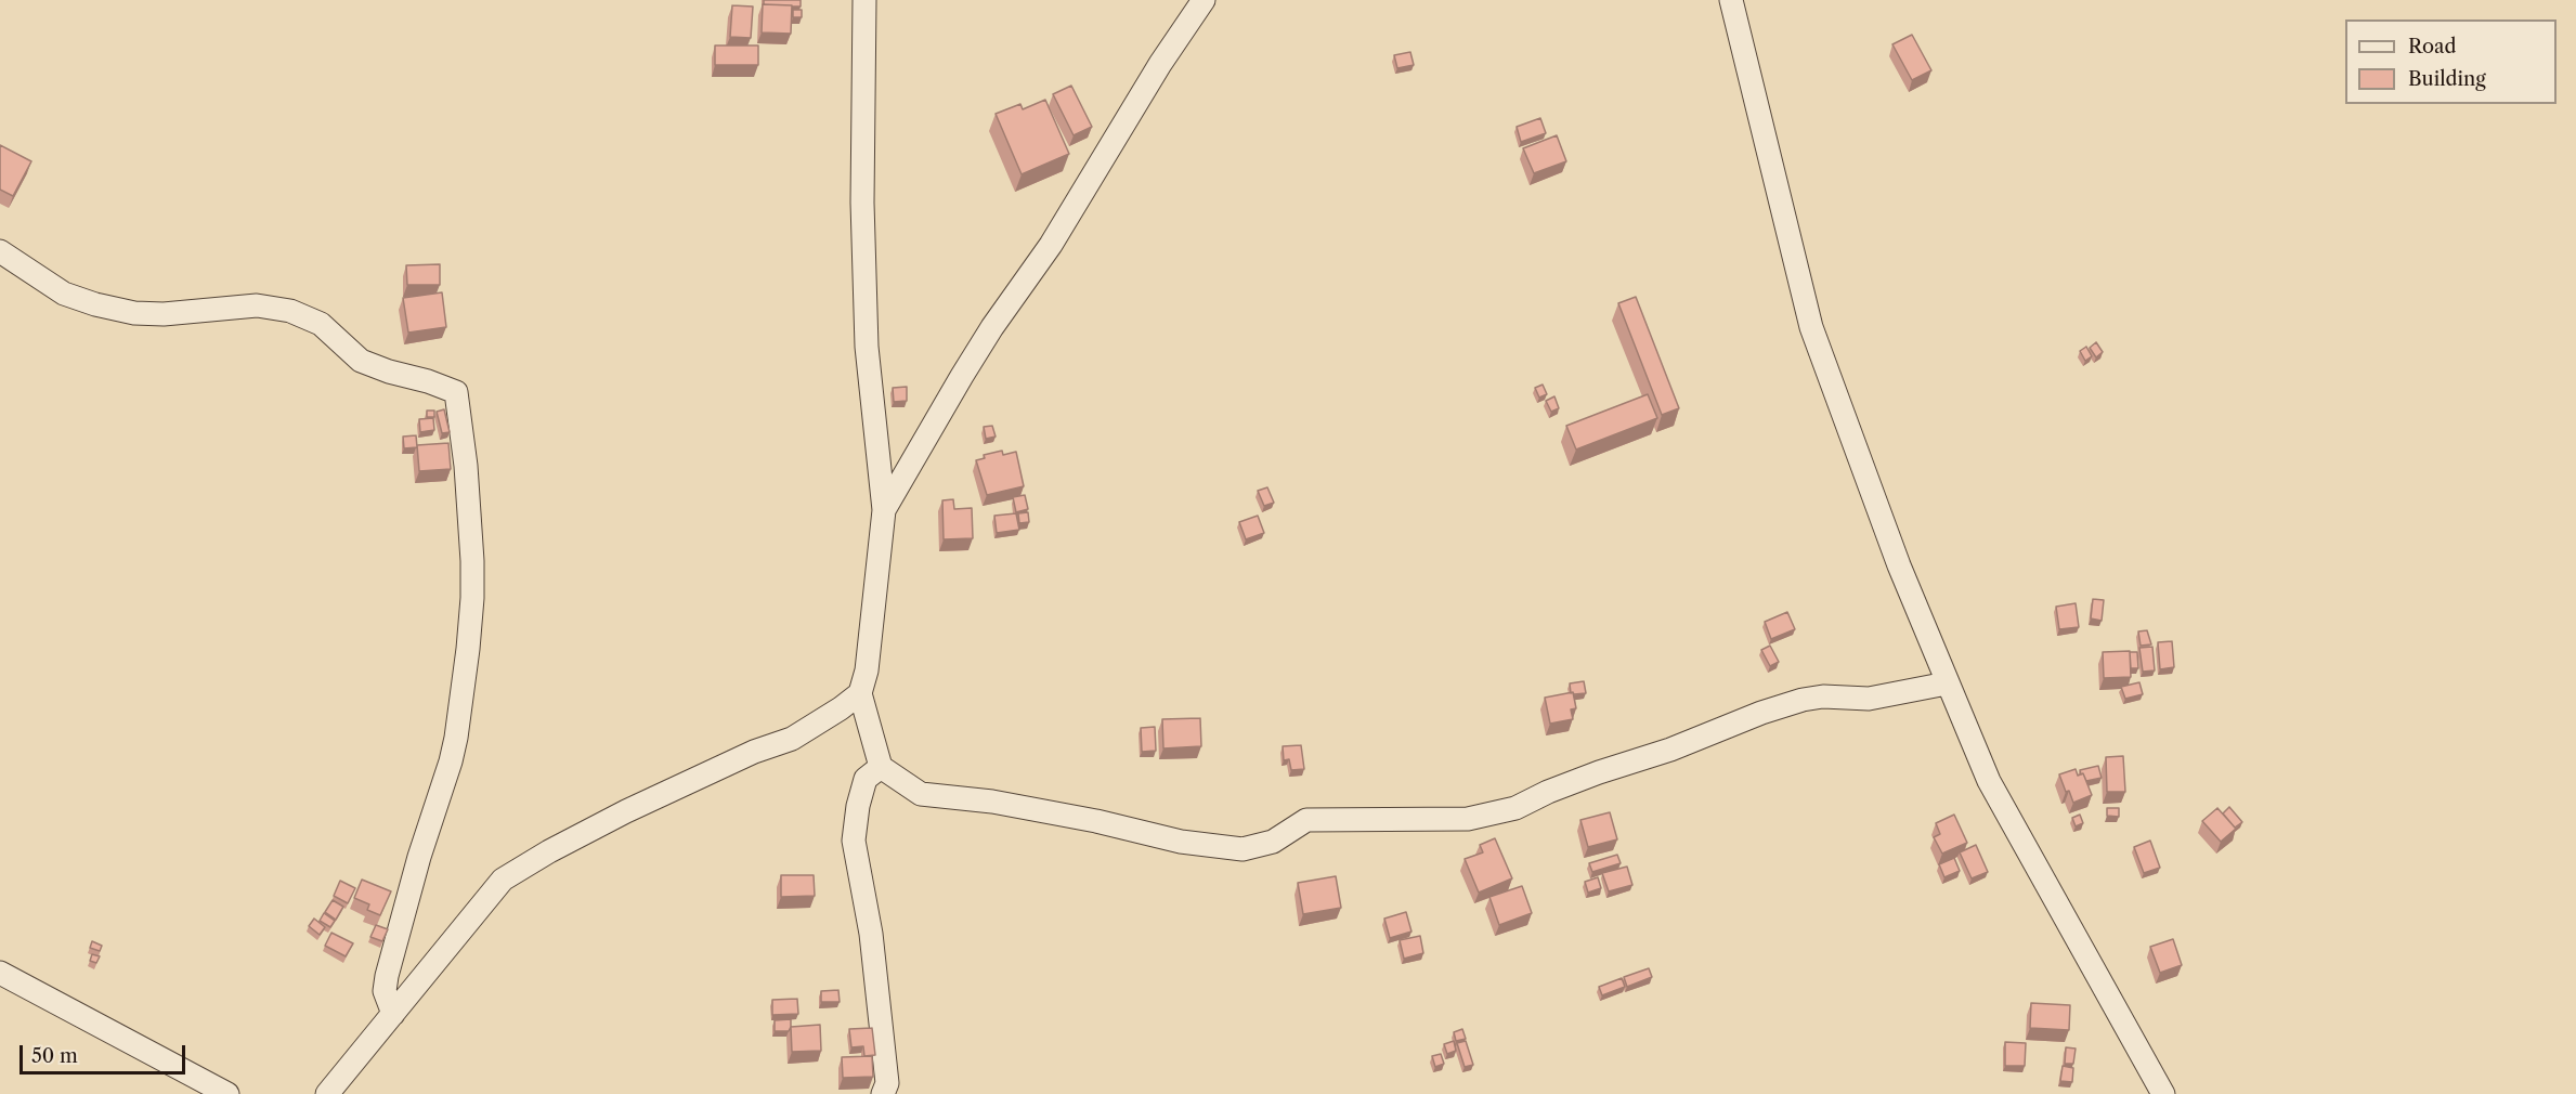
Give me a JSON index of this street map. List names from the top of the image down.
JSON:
{
  "legend": ["Road", "Building"],
  "scale_bar": "50 m"
}
